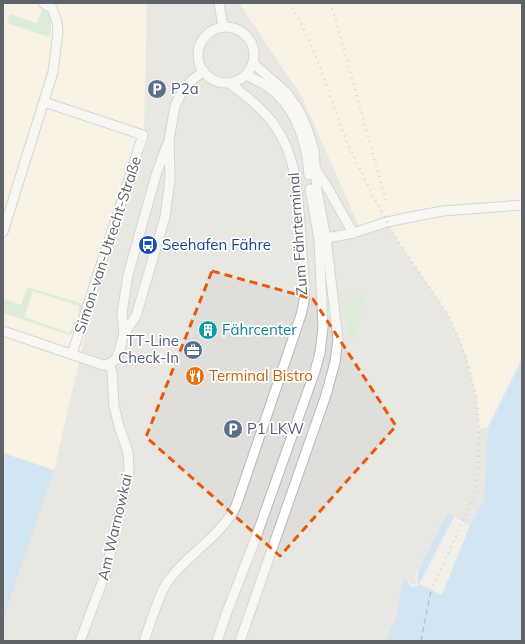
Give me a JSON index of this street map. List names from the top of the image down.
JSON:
{
  "streets": {
    "street": ["Zum Fährterminal", "Simon-van-Utrecht-Straße", "Am Warnowkai"]
  },
  "places": {
    "parking": ["P2a", "P1 LKW"],
    "bus stop": ["Seehafen Fähre"],
    "building": ["Fährcenter"],
    "office": ["TT-Line Check-In"],
    "restaurant": ["Terminal Bistro"]
  }
}
